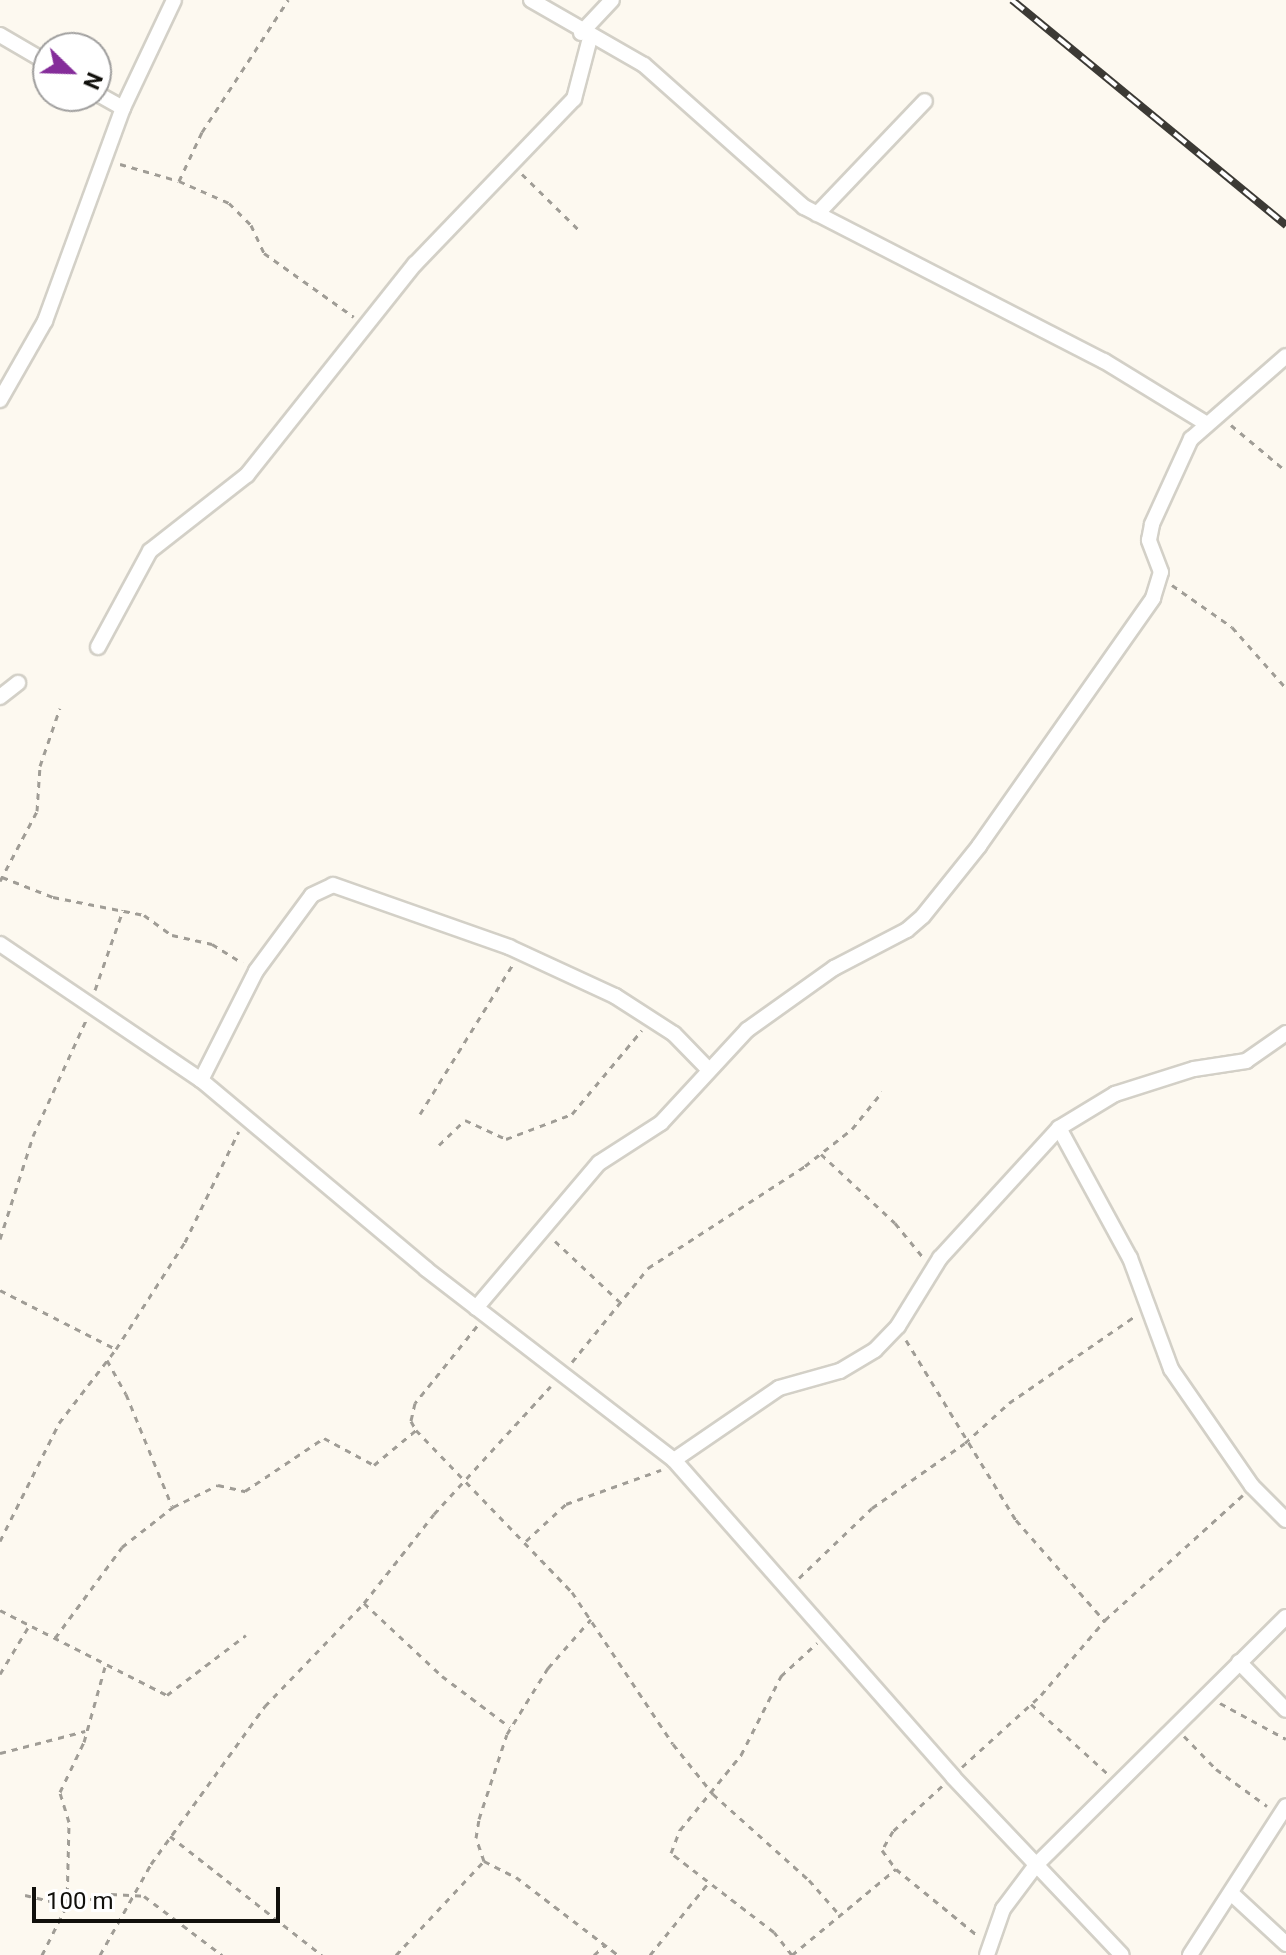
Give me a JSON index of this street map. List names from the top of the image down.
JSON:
{
  "scale_bar": "100 m",
  "north": "bottom right"
}
